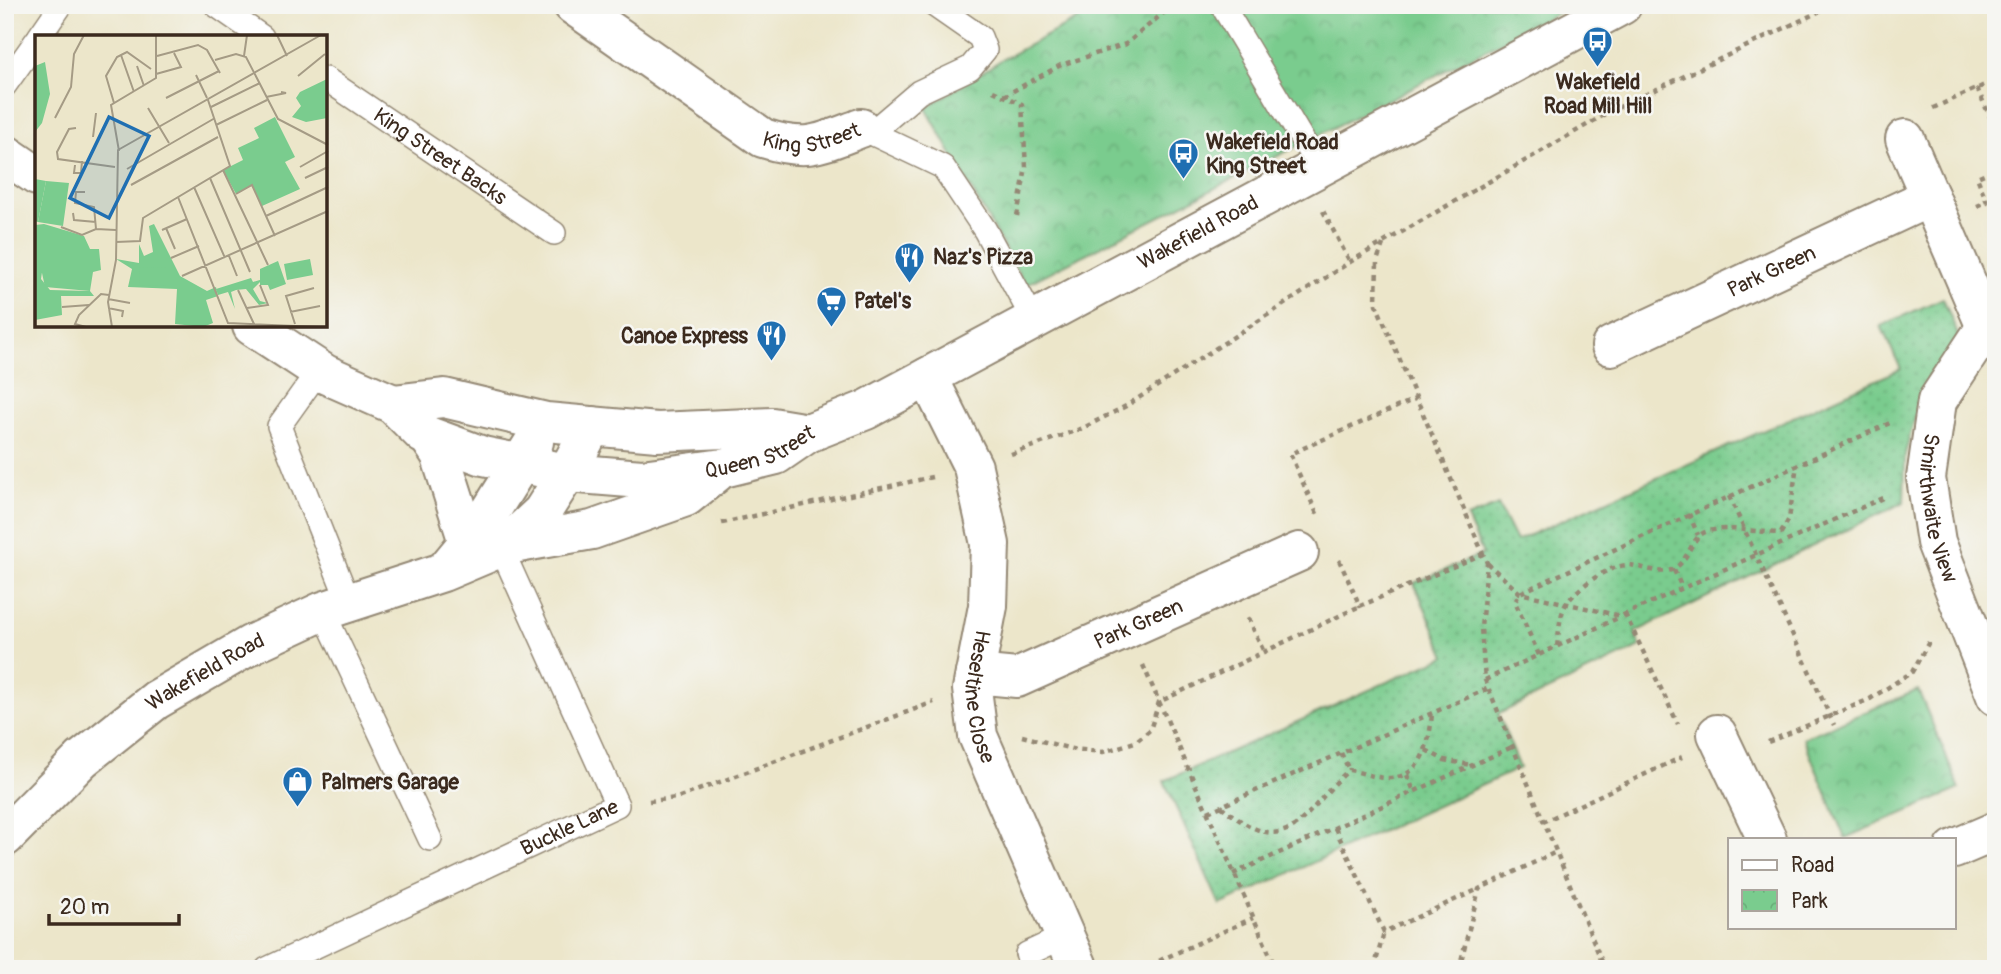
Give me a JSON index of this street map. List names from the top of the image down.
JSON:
{
  "streets": {
    "street": [
      "King Street",
      "Wakefield Road",
      "Park Green",
      "Queen Street",
      "Smirthwaite View",
      "Heseltine Close"
    ],
    "lane": ["King Street Backs", "Buckle Lane"]
  },
  "crossings": [
    ["King Street", "Wakefield Road"],
    ["Wakefield Road", "Queen Street"],
    ["Wakefield Road", "Heseltine Close"],
    ["Wakefield Road", "Buckle Lane"],
    ["Park Green", "Smirthwaite View"],
    ["Park Green", "Heseltine Close"]
  ],
  "places": {
    "bus stop": ["Wakefield Road Mill Hill", "Wakefield Road King Street"],
    "restaurant": ["Naz's Pizza", "Canoe Express"],
    "supermarket": ["Patel's"],
    "shop": ["Palmers Garage"]
  },
  "legend": ["Road", "Park"],
  "scale_bar": "20 m"
}
